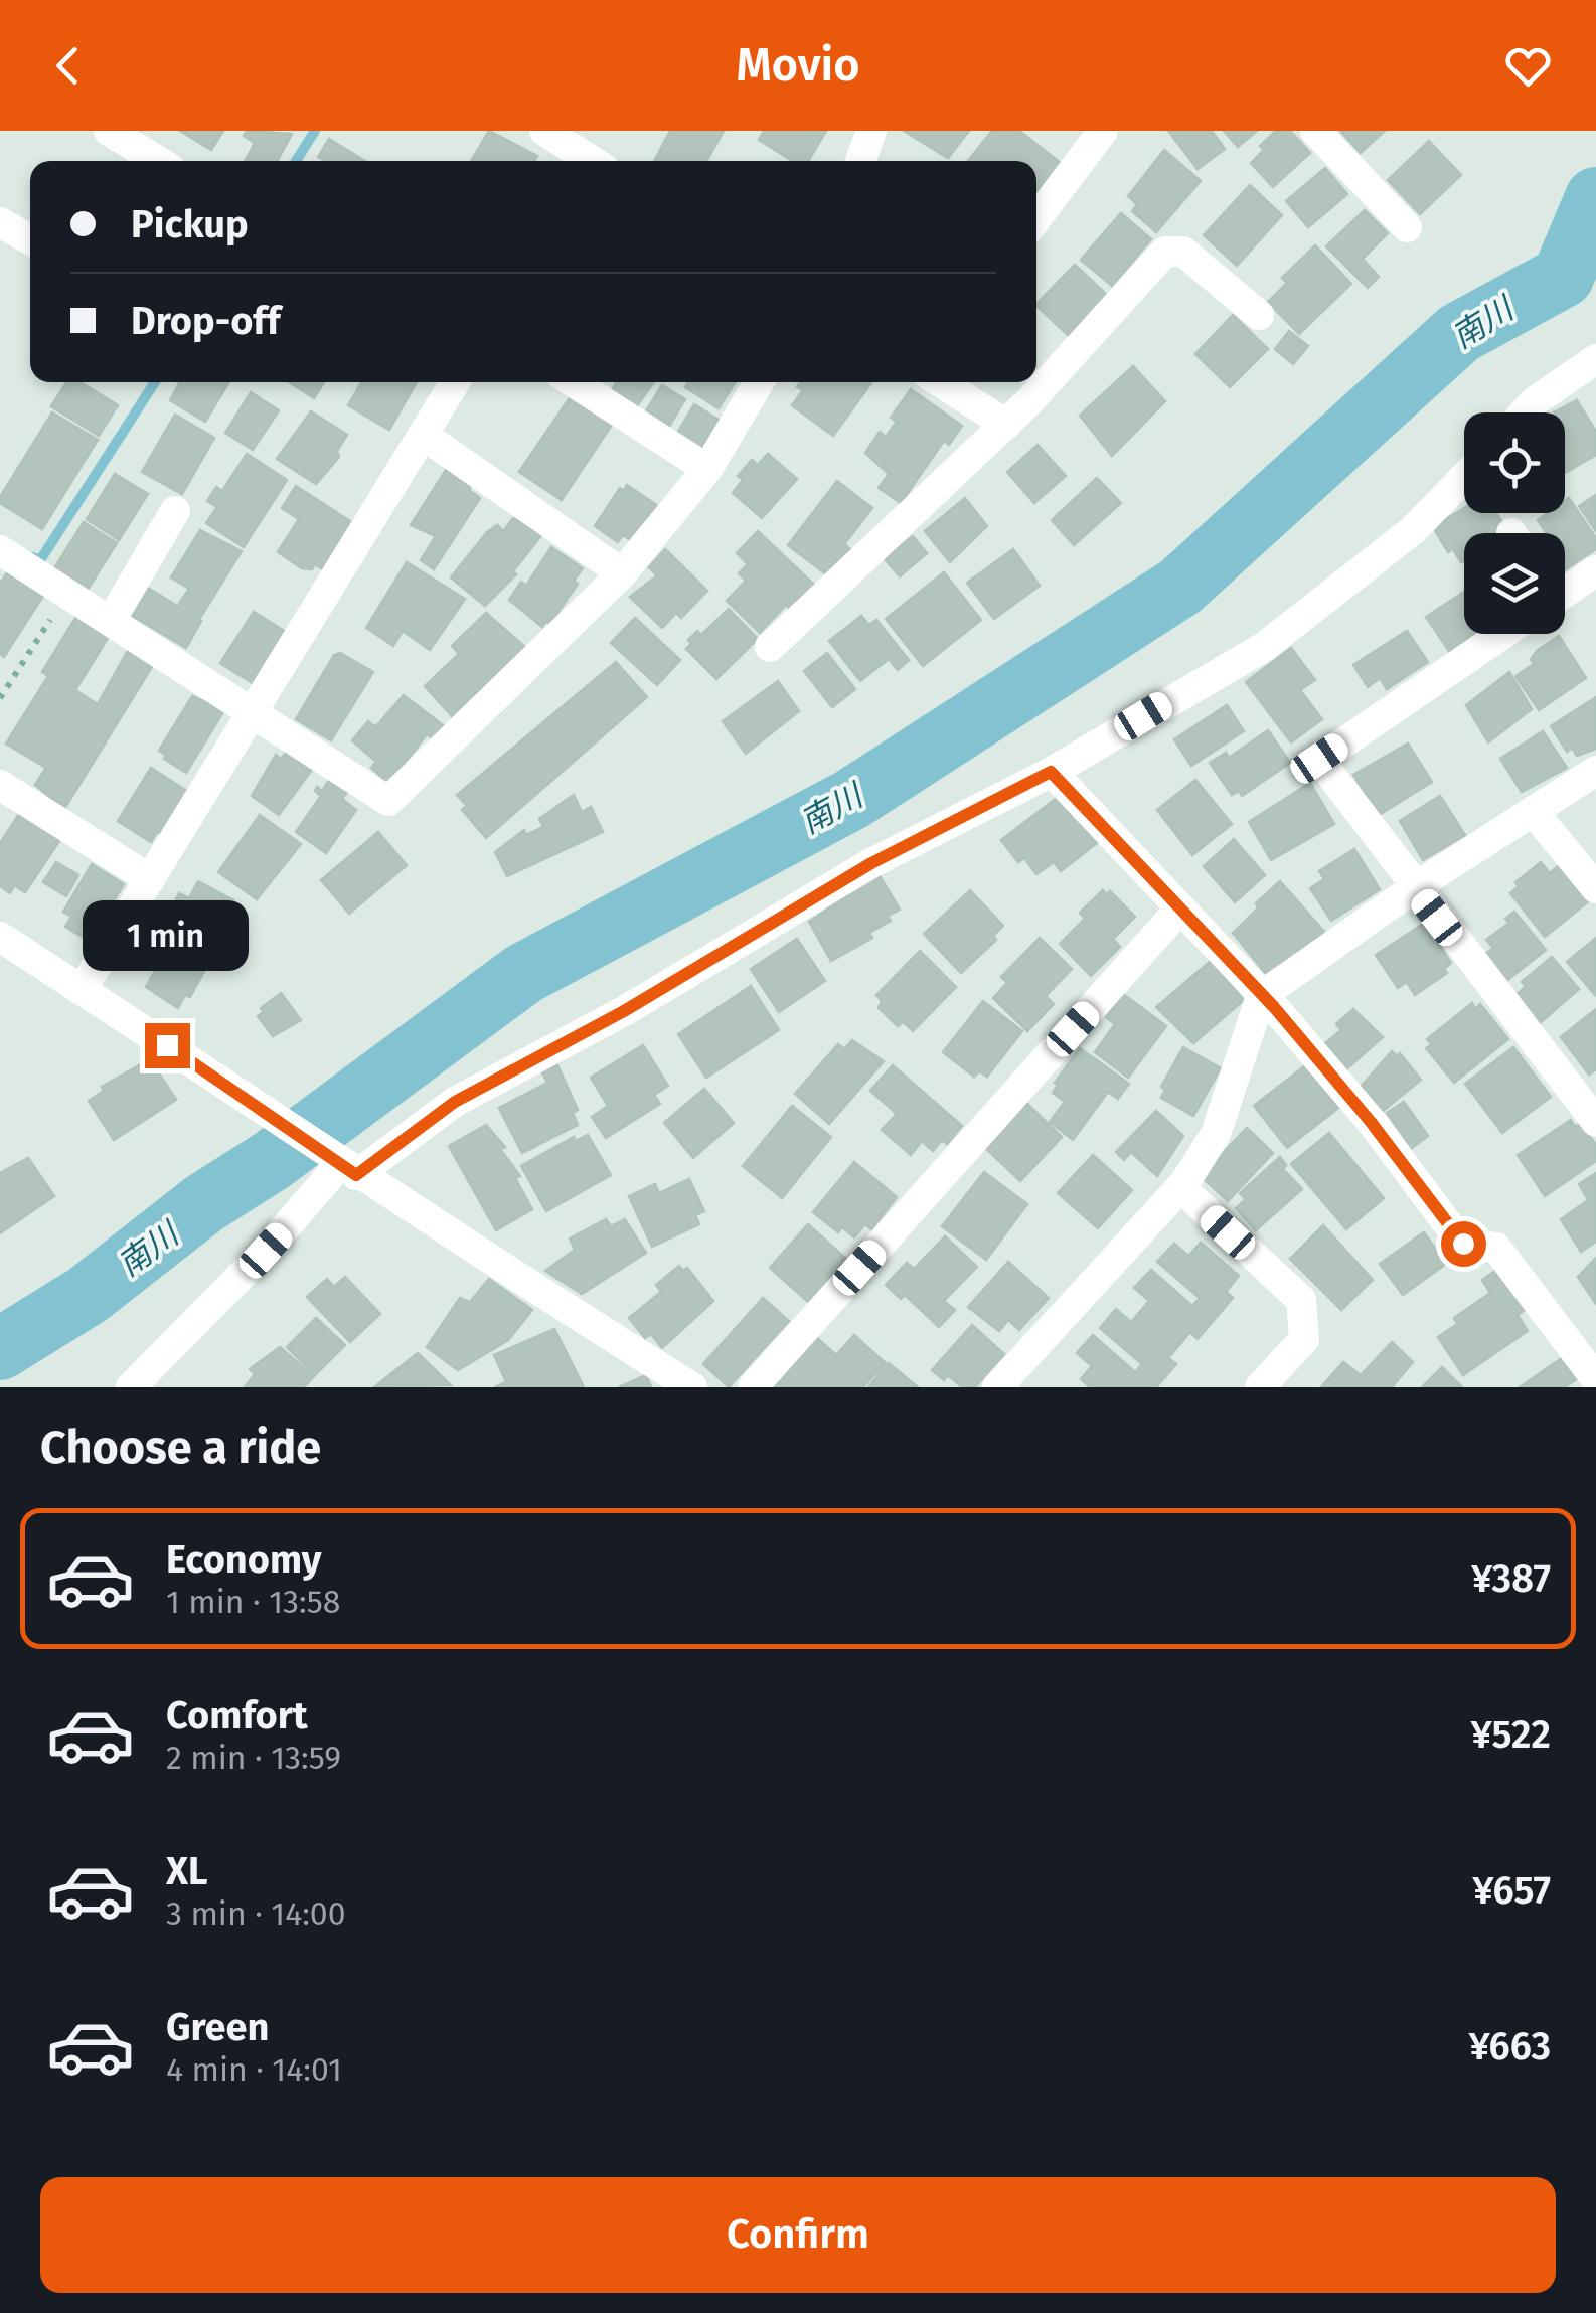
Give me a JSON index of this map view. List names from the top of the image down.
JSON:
{
  "water": ["南川"],
  "page": {
    "header": "Movio",
    "banner": ["Pickup", "Drop-off"],
    "bubble": "1 min",
    "heading": "Choose a ride",
    "list": [
      {
        "name": "Economy",
        "note": "1 min · 13:58",
        "value": "¥387"
      },
      {
        "name": "Comfort",
        "note": "2 min · 13:59",
        "value": "¥522"
      },
      {
        "name": "XL",
        "note": "3 min · 14:00",
        "value": "¥657"
      },
      {
        "name": "Green",
        "note": "4 min · 14:01",
        "value": "¥663"
      }
    ],
    "buttons": "Confirm"
  }
}
